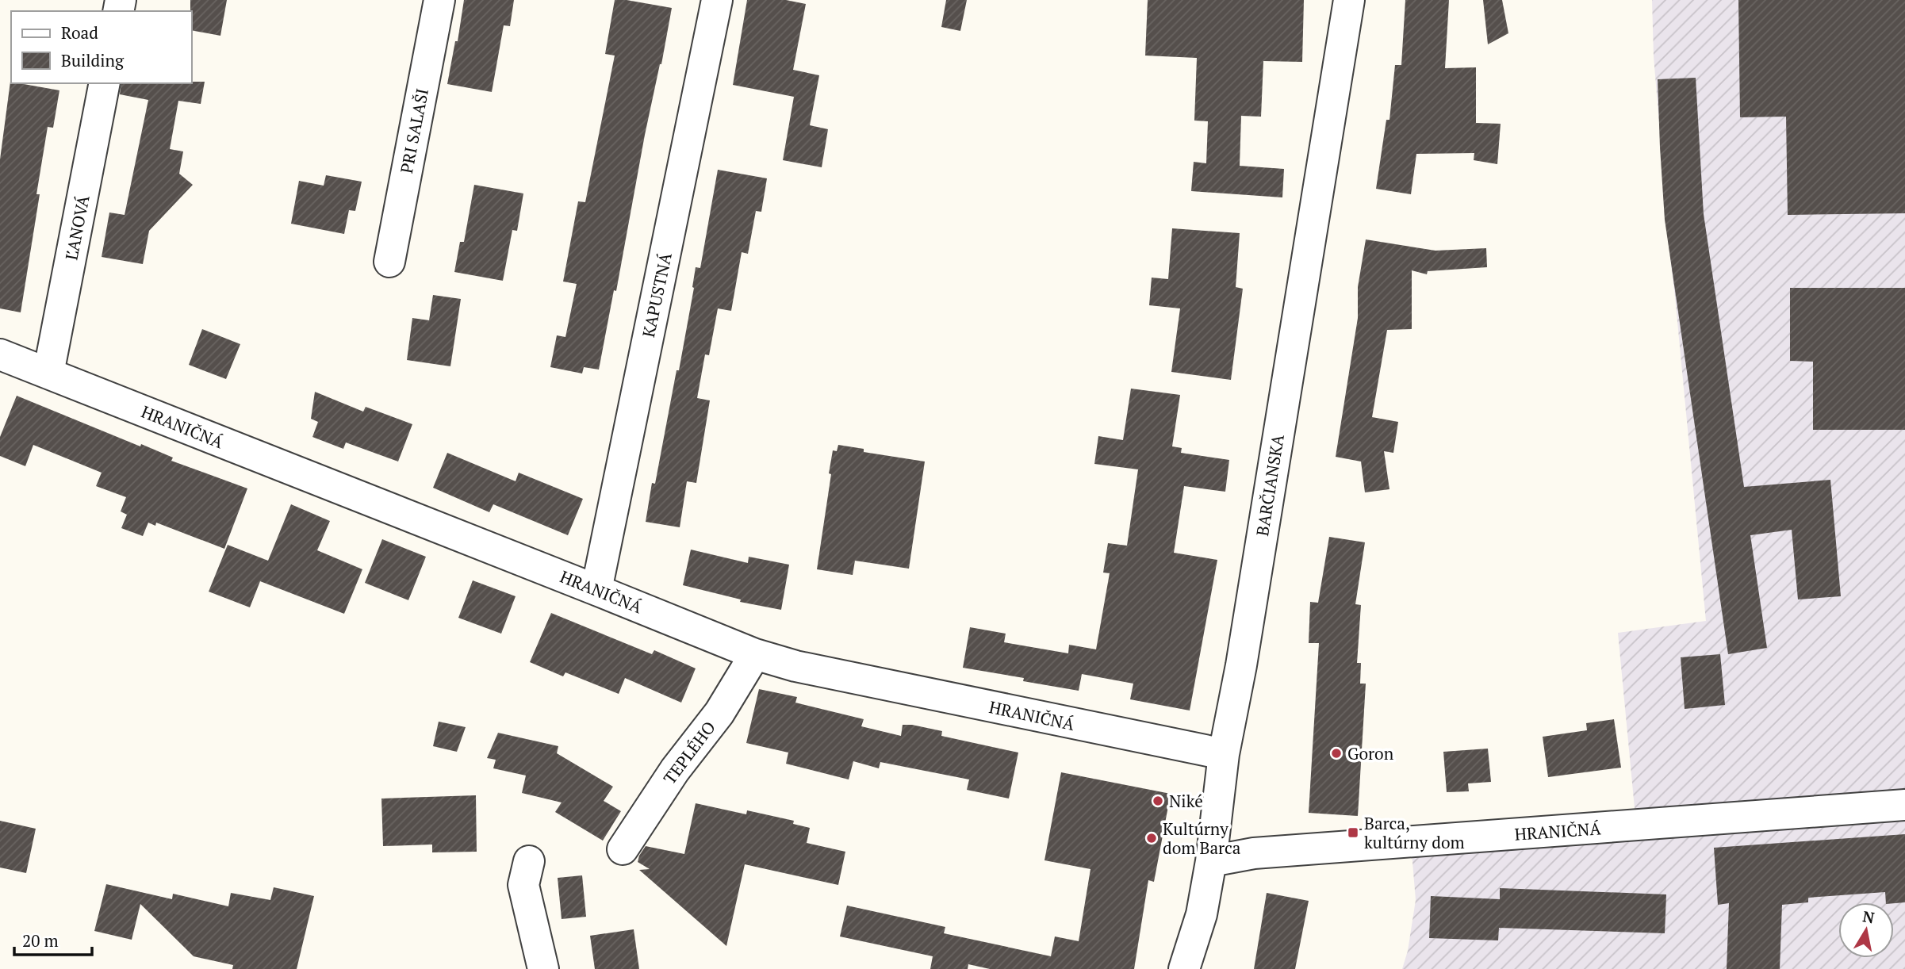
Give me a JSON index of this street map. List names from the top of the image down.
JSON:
{
  "streets": {
    "street": [
      "PRI SALAŠI",
      "ĽANOVÁ",
      "KAPUSTNÁ",
      "HRANIČNÁ",
      "BARČIANSKA",
      "TEPLÉHO"
    ]
  },
  "crossings": [
    ["ĽANOVÁ", "HRANIČNÁ"],
    ["KAPUSTNÁ", "HRANIČNÁ"],
    ["HRANIČNÁ", "BARČIANSKA"],
    ["HRANIČNÁ", "TEPLÉHO"]
  ],
  "places": {
    "other": ["Goron", "Niké", "Kultúrny dom Barca"],
    "transit": ["Barca, kultúrny dom"]
  },
  "legend": ["Road", "Building"],
  "scale_bar": "20 m",
  "north": "top"
}
